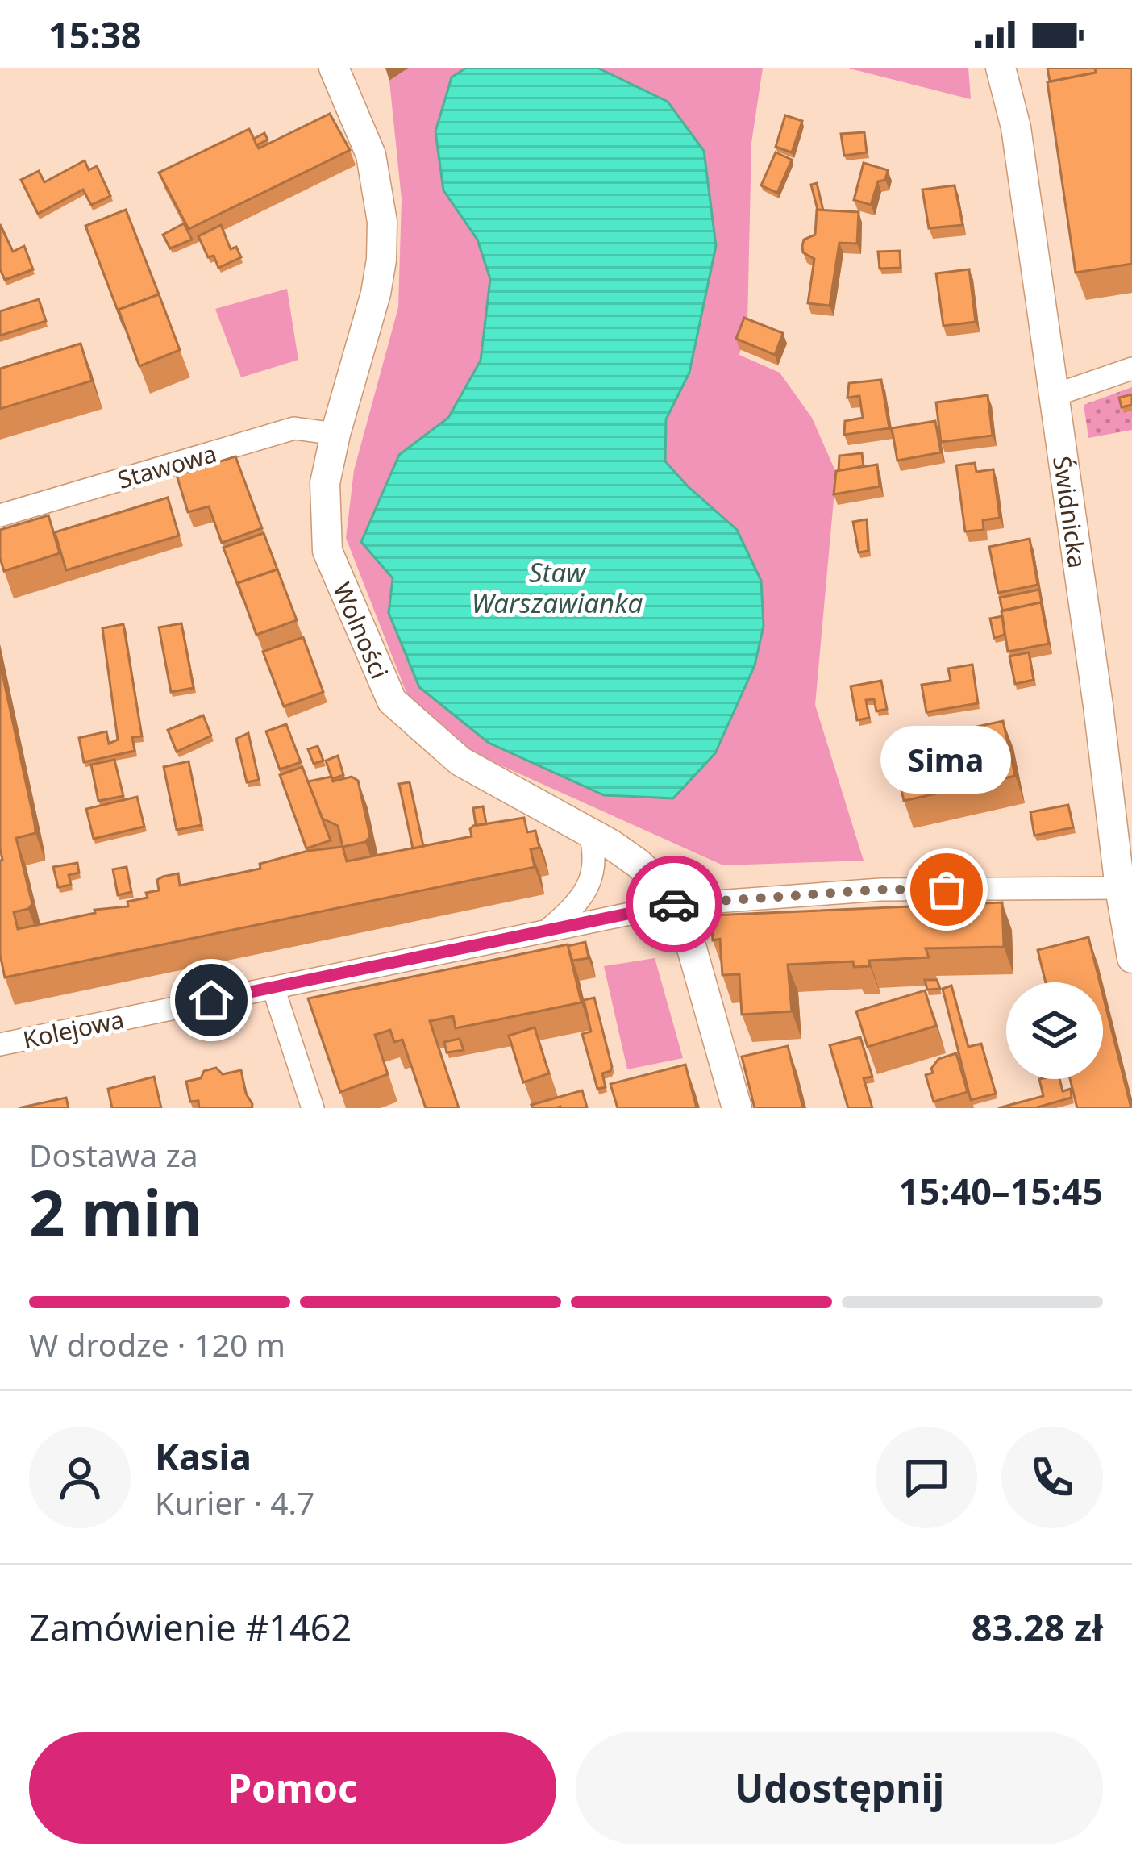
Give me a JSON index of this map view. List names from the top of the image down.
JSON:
{
  "streets": {
    "street": [
      "Stawowa",
      "Świdnicka",
      "Wolności",
      "Kolejowa"
    ]
  },
  "crossings": [
    ["Stawowa", "Wolności"],
    ["Świdnicka", "Kolejowa"],
    ["Wolności", "Kolejowa"]
  ],
  "water": ["Staw Warszawianka"],
  "places": ["Sima"],
  "page": {
    "status": "15:38",
    "bubble": "Sima",
    "heading": ["2 min", "Dostawa za", "15:40–15:45"],
    "panel": [
      "Kasia",
      "Kurier · 4.7",
      "Zamówienie #1462",
      "83.28 zł"
    ],
    "bar": "W drodze · 120 m",
    "buttons": ["Pomoc", "Udostępnij"]
  }
}
